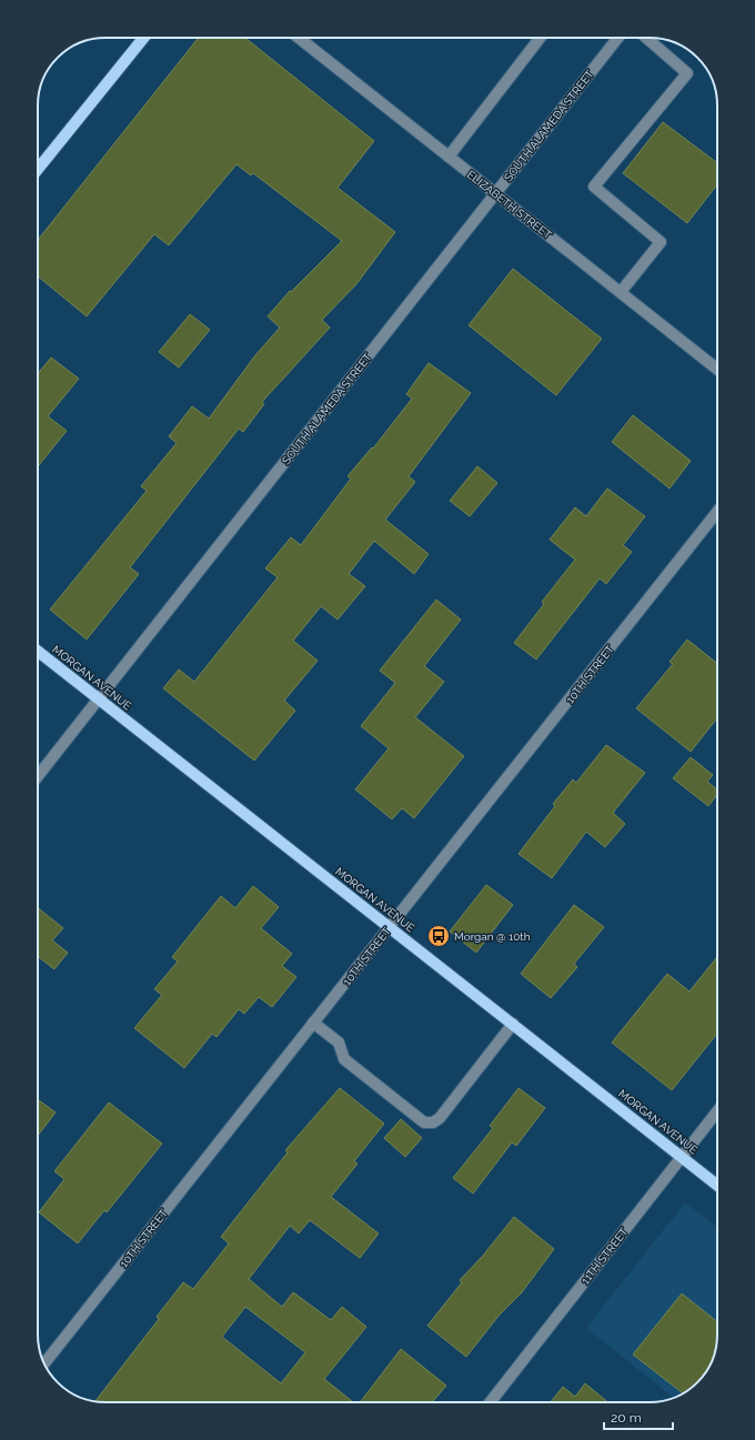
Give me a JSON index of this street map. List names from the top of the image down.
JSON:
{
  "streets": {
    "main road": ["MORGAN AVENUE"],
    "street": [
      "SOUTH ALAMEDA STREET",
      "ELIZABETH STREET",
      "10TH STREET",
      "11TH STREET"
    ]
  },
  "crossings": [
    ["SOUTH ALAMEDA STREET", "ELIZABETH STREET"],
    ["SOUTH ALAMEDA STREET", "MORGAN AVENUE"],
    ["10TH STREET", "MORGAN AVENUE"],
    ["MORGAN AVENUE", "11TH STREET"]
  ],
  "places": {
    "bus stop": ["Morgan @ 10th"]
  },
  "scale_bar": "20 m"
}
